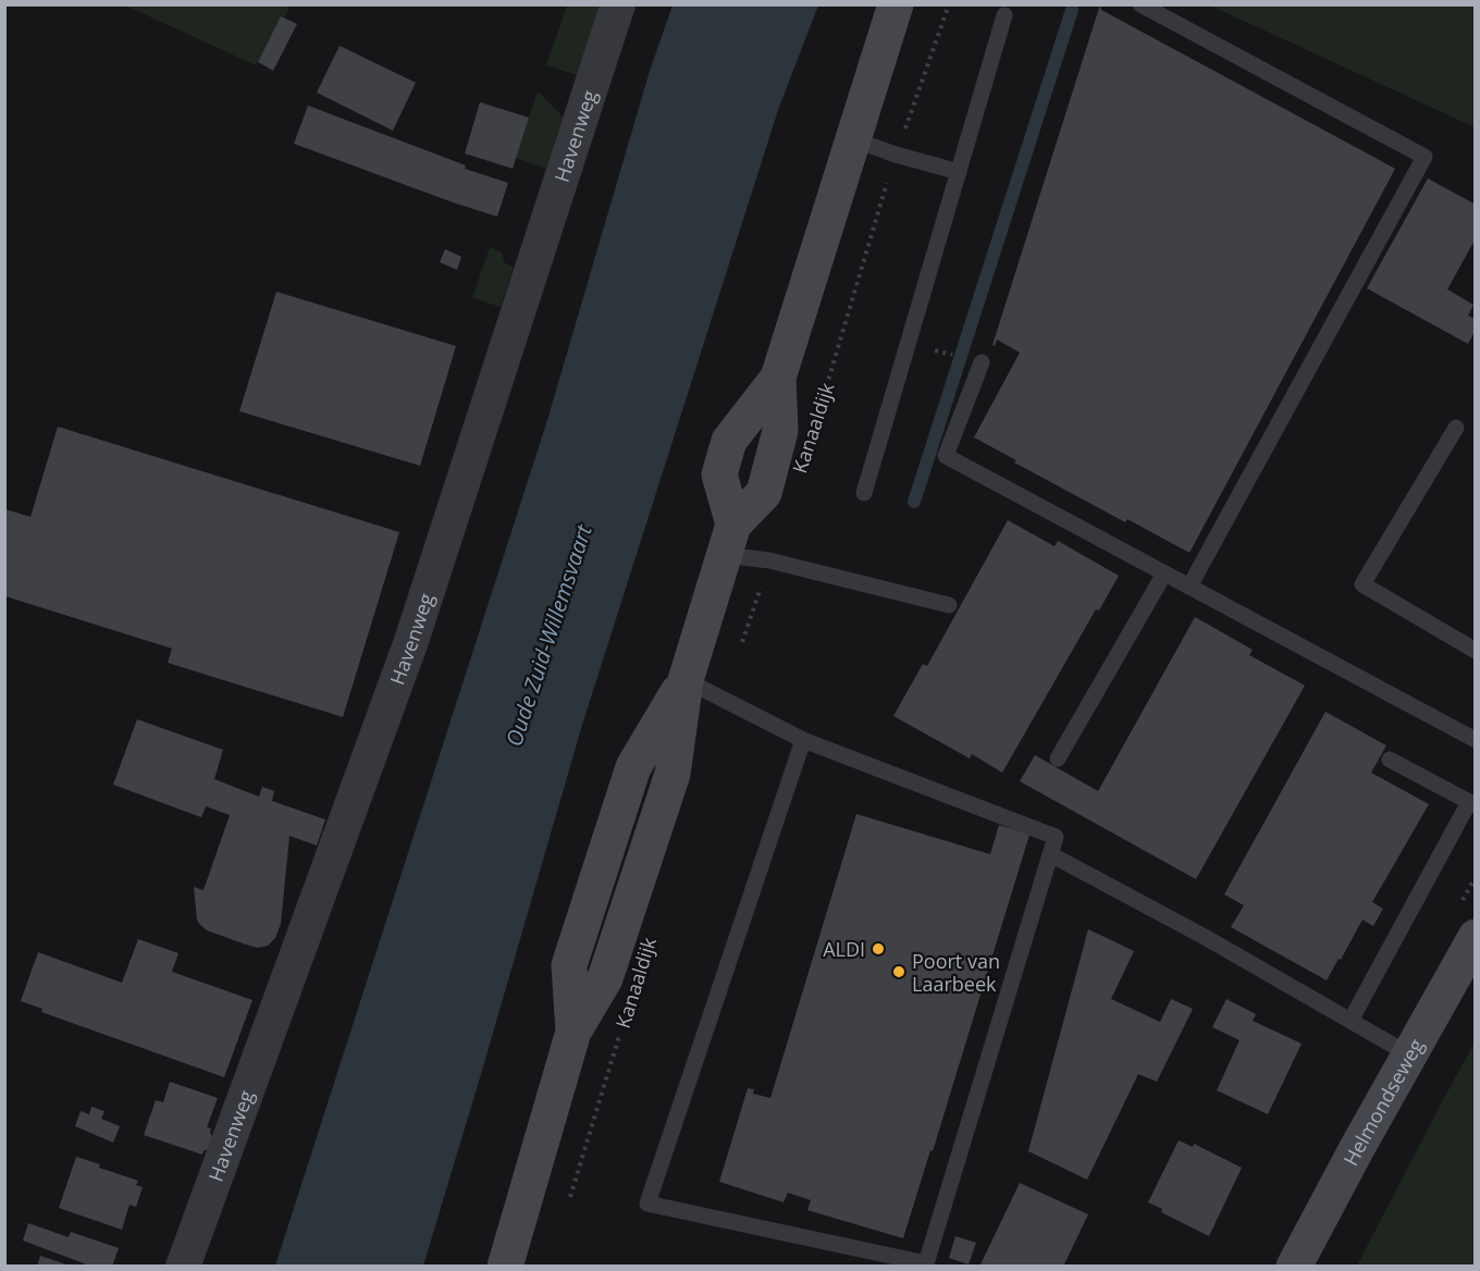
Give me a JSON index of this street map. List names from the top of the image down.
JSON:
{
  "streets": {
    "main road": ["Kanaaldijk", "Helmondseweg"],
    "street": ["Havenweg"]
  },
  "water": ["Oude Zuid-Willemsvaart"],
  "places": ["ALDI", "Poort van Laarbeek"]
}
